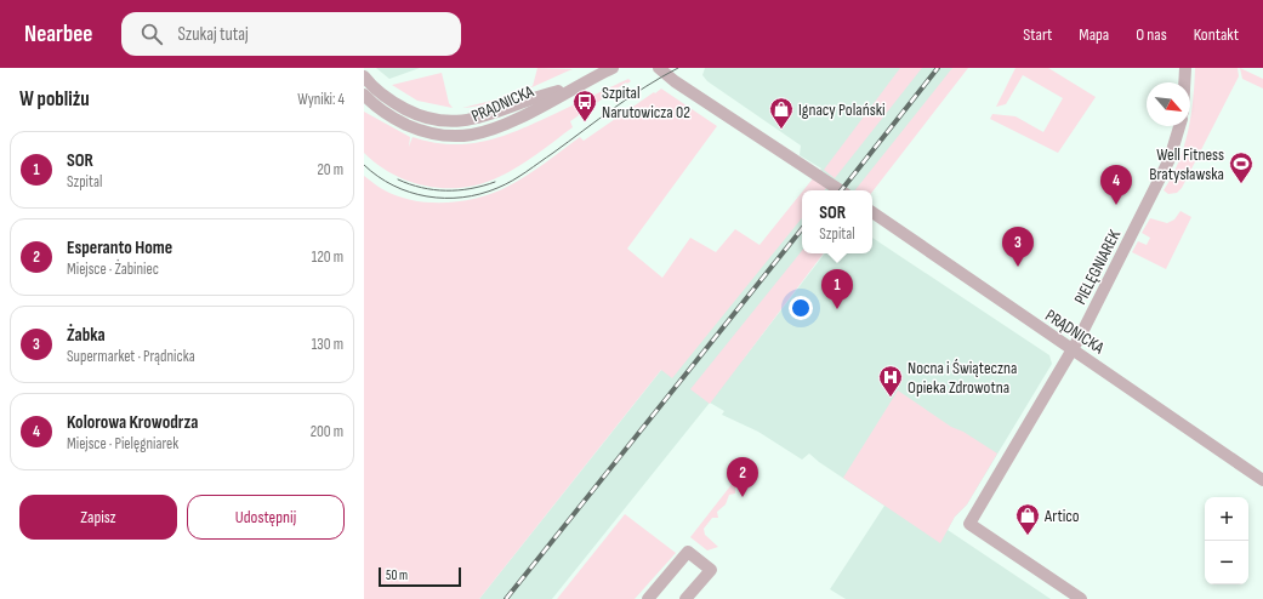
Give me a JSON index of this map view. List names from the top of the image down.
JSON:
{
  "streets": {
    "street": ["PRĄDNICKA", "PIELĘGNIAREK"]
  },
  "crossings": [
    ["PRĄDNICKA", "PIELĘGNIAREK"]
  ],
  "places": {
    "bus stop": ["Szpital Narutowicza 02"],
    "shop": ["Ignacy Polański", "Artico"],
    "sports": ["Well Fitness Bratysławska"],
    "hospital": ["Nocna i Świąteczna Opieka Zdrowotna"]
  },
  "scale_bar": "50 m",
  "north": "bottom right",
  "page": {
    "header": "Nearbee",
    "search": "Szukaj tutaj",
    "nav": [
      "Start",
      "Mapa",
      "O nas",
      "Kontakt"
    ],
    "heading": ["W pobliżu", "Wyniki: 4"],
    "list": [
      {
        "mark": "1",
        "name": "SOR",
        "note": "Szpital",
        "value": "20 m"
      },
      {
        "mark": "2",
        "name": "Esperanto Home",
        "note": "Miejsce · Żabiniec",
        "value": "120 m"
      },
      {
        "mark": "3",
        "name": "Żabka",
        "note": "Supermarket · Prądnicka",
        "value": "130 m"
      },
      {
        "mark": "4",
        "name": "Kolorowa Krowodrza",
        "note": "Miejsce · Pielęgniarek",
        "value": "200 m"
      }
    ],
    "pins": [
      "4",
      "3",
      "1",
      "2"
    ],
    "popup": ["SOR", "Szpital"],
    "buttons": ["Zapisz", "Udostępnij"],
    "map_buttons": ["+", "−"],
    "scale": "50 m"
  }
}
